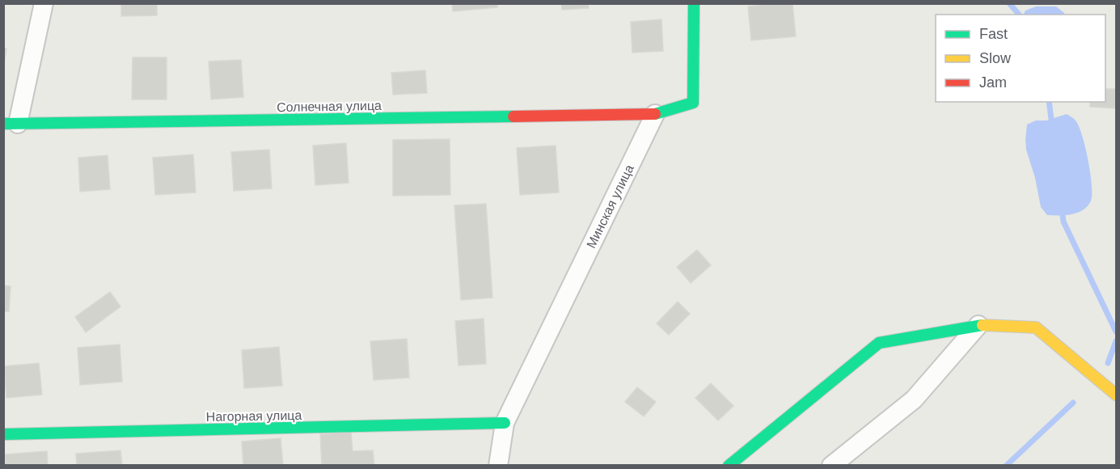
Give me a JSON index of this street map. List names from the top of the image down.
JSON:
{
  "streets": {
    "street": ["Солнечная улица", "Минская улица", "Нагорная улица"]
  },
  "crossings": [
    ["Солнечная улица", "Минская улица"],
    ["Минская улица", "Нагорная улица"]
  ],
  "legend": ["Fast", "Slow", "Jam"]
}
